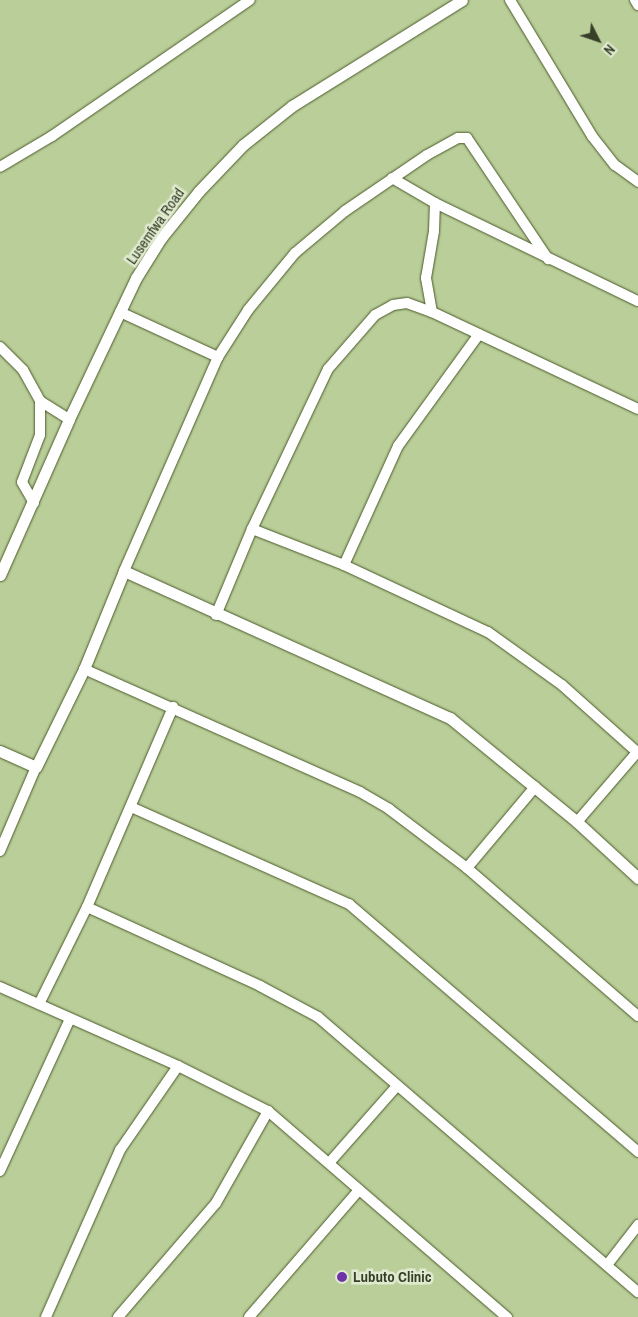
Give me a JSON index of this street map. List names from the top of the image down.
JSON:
{
  "streets": {
    "street": ["Lusemfwa Road"]
  },
  "places": ["Lubuto Clinic"],
  "north": "bottom right"
}
